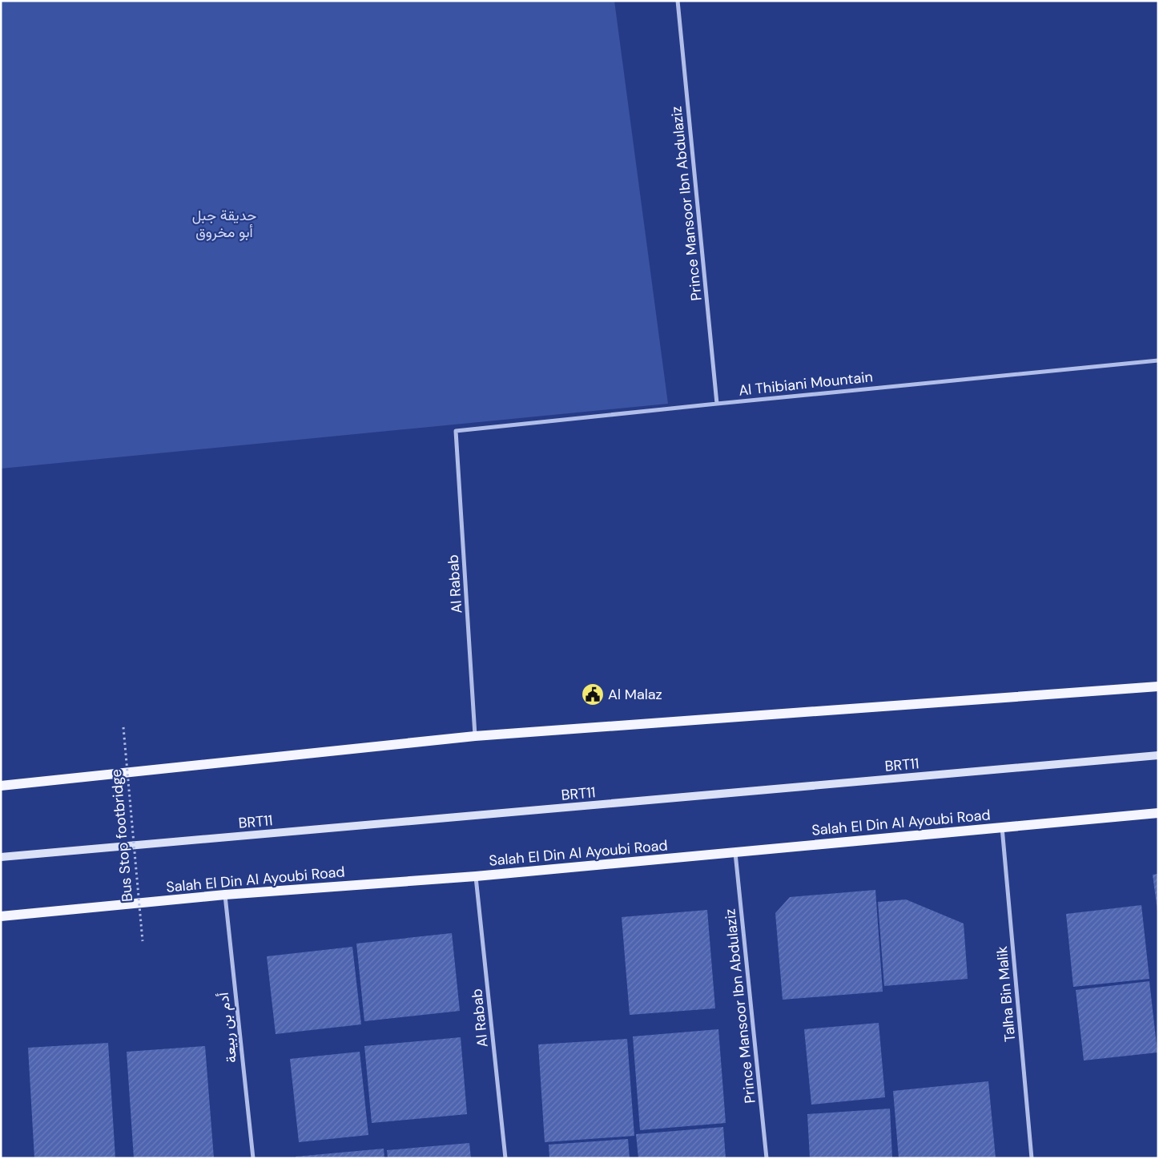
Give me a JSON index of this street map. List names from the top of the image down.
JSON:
{
  "streets": {
    "main road": ["BRT11", "Salah El Din Al Ayoubi Road"],
    "street": [
      "Prince Mansoor Ibn Abdulaziz",
      "Al Thibiani Mountain",
      "Al Rabab",
      "Talha Bin Malik",
      "أدم بن ربيعة"
    ],
    "path": ["Bus Stop footbridge"]
  },
  "crossings": [
    ["Prince Mansoor Ibn Abdulaziz", "Al Thibiani Mountain"],
    ["Prince Mansoor Ibn Abdulaziz", "Salah El Din Al Ayoubi Road"],
    ["Al Thibiani Mountain", "Al Rabab"],
    ["Al Rabab", "Salah El Din Al Ayoubi Road"],
    ["Salah El Din Al Ayoubi Road", "Talha Bin Malik"],
    ["Salah El Din Al Ayoubi Road", "أدم بن ربيعة"]
  ],
  "parks": ["حديقة جبل أبو مخروق"],
  "places": {
    "public building": ["Al Malaz"]
  }
}
